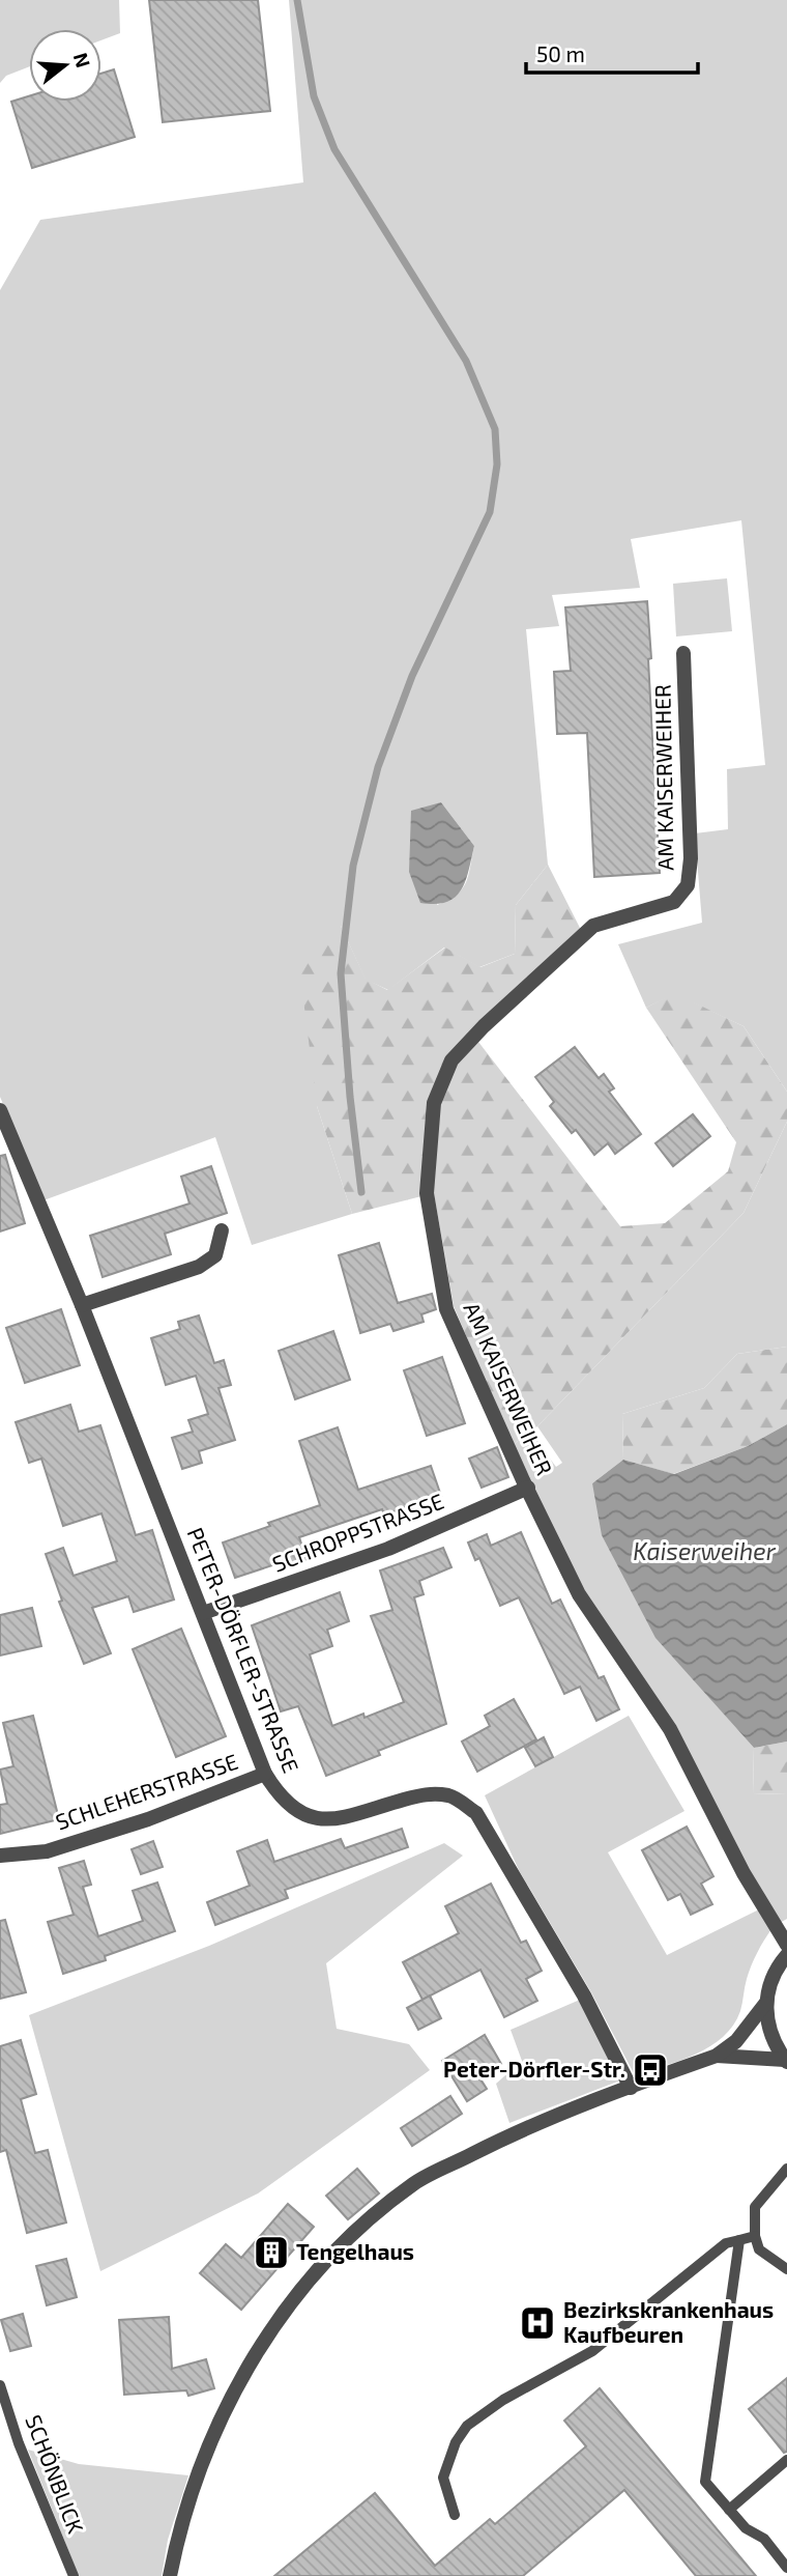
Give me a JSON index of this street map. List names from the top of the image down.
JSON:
{
  "streets": {
    "street": [
      "AM KAISERWEIHER",
      "SCHROPPSTRASSE",
      "PETER-DÖRFLER-STRASSE",
      "SCHLEHERSTRASSE"
    ],
    "lane": ["SCHÖNBLICK"]
  },
  "crossings": [
    ["AM KAISERWEIHER", "SCHROPPSTRASSE"],
    ["SCHROPPSTRASSE", "PETER-DÖRFLER-STRASSE"],
    ["PETER-DÖRFLER-STRASSE", "SCHLEHERSTRASSE"]
  ],
  "water": ["Kaiserweiher"],
  "places": {
    "bus stop": ["Peter-Dörfler-Str."],
    "building": ["Tengelhaus"],
    "hospital": ["Bezirkskrankenhaus Kaufbeuren"]
  },
  "scale_bar": "50 m",
  "north": "right"
}
